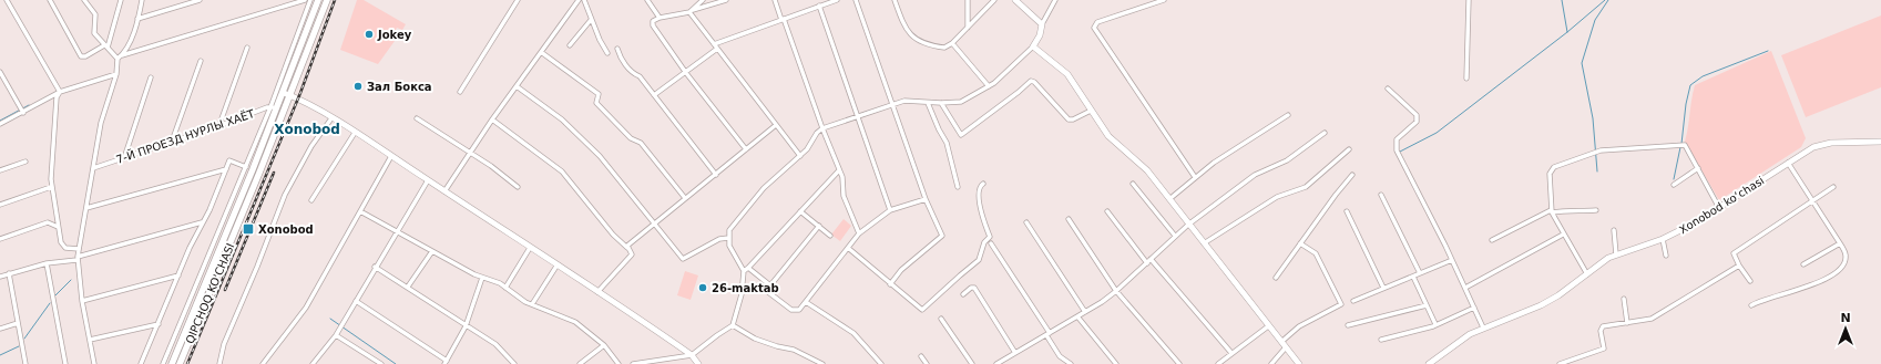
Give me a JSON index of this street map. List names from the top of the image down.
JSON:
{
  "streets": {
    "main road": ["QIPCHOQ KO'CHASI"],
    "street": ["7-Й ПРОЕЗД НУРЛЫ ХАЁТ", "Xonobod koʻchasi"]
  },
  "districts": ["Xonobod"],
  "places": {
    "other": ["Jokey", "Зал Бокса", "26-maktab"],
    "transit": ["Xonobod"]
  },
  "north": "top"
}
